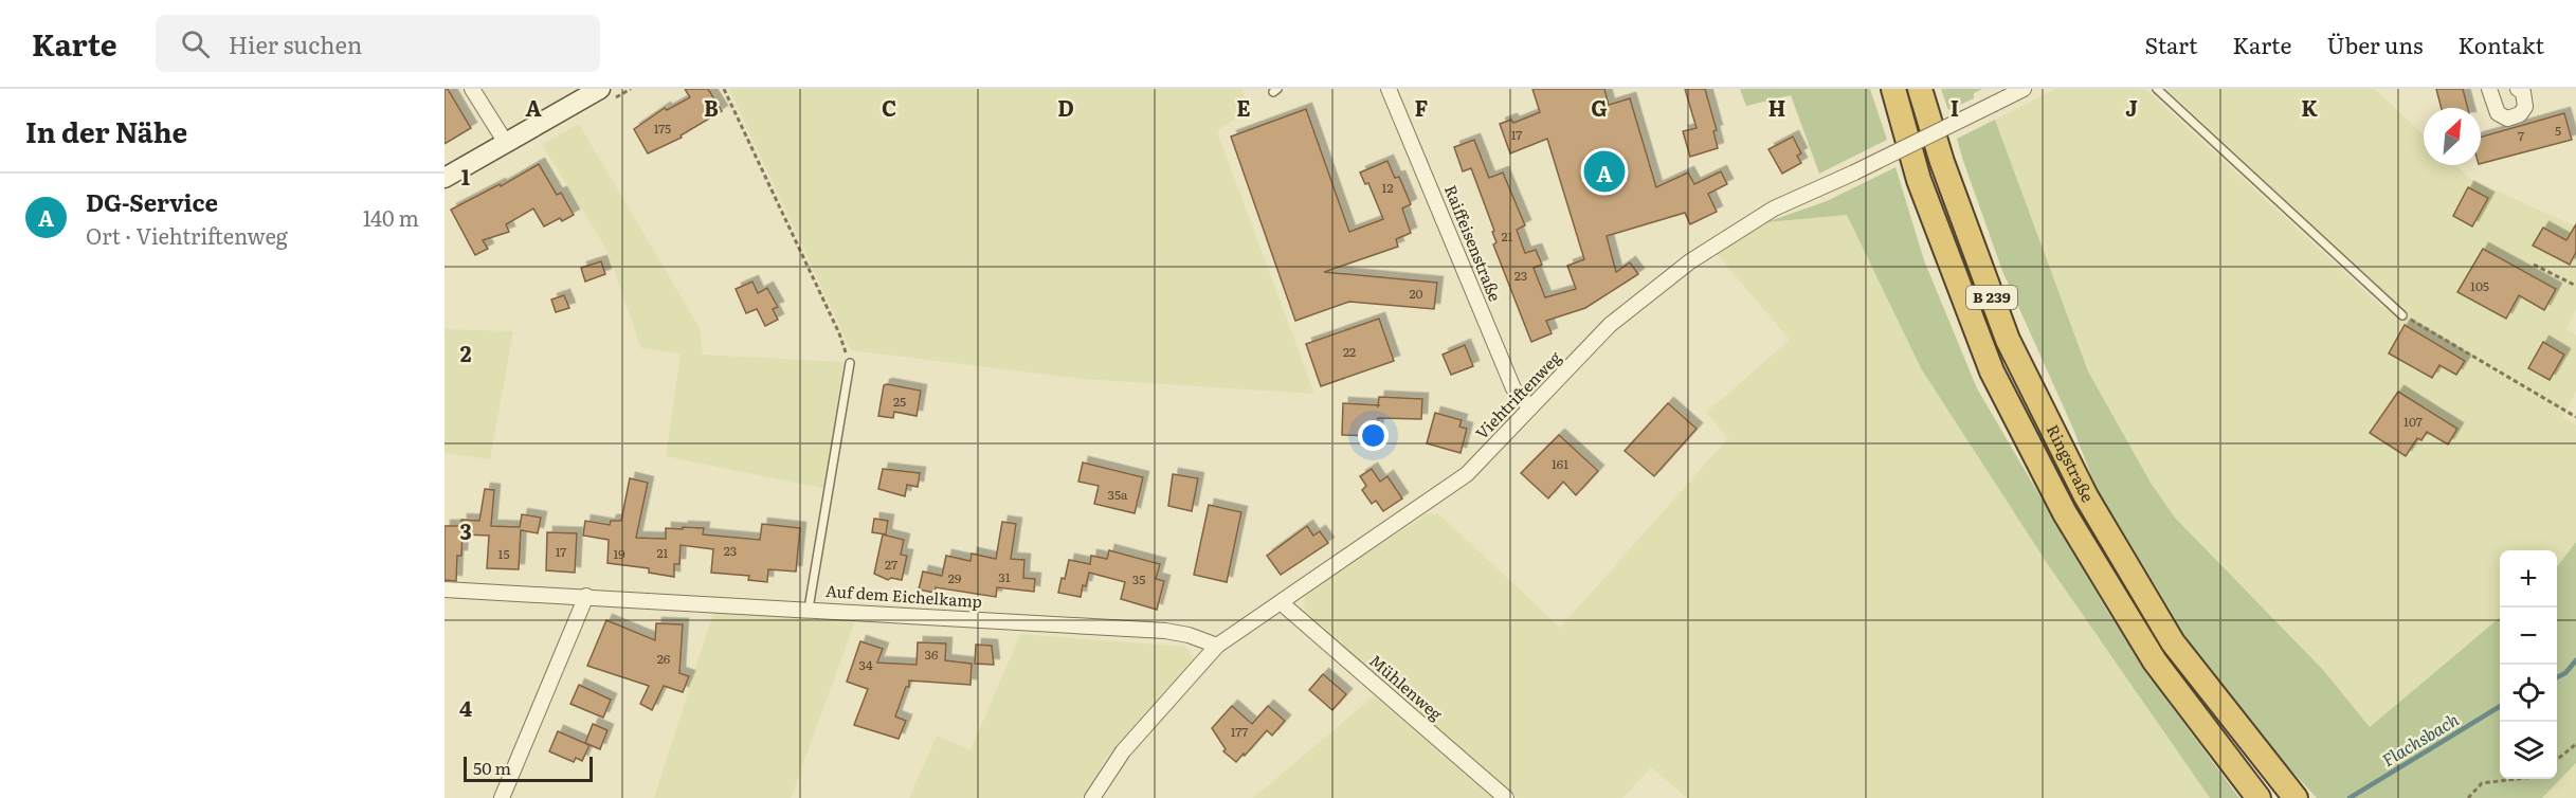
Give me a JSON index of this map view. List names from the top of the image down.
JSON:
{
  "streets": {
    "highway": ["B 239", "Ringstraße"],
    "street": [
      "Raiffeisenstraße",
      "Viehtriftenweg",
      "Auf dem Eichelkamp",
      "Mühlenweg"
    ]
  },
  "crossings": [
    ["Raiffeisenstraße", "Viehtriftenweg"],
    ["Viehtriftenweg", "Auf dem Eichelkamp"],
    ["Viehtriftenweg", "Mühlenweg"]
  ],
  "water": ["Flachsbach"],
  "house_numbers": [
    "175",
    "5",
    "17",
    "7",
    "12",
    "21",
    "23",
    "105",
    "20",
    "22",
    "25",
    "107",
    "161",
    "35a",
    "23",
    "17",
    "21",
    "15",
    "19",
    "27",
    "31",
    "29",
    "35",
    "36",
    "26",
    "34",
    "177"
  ],
  "scale_bar": "50 m",
  "north": "top right",
  "page": {
    "header": "Karte",
    "search": "Hier suchen",
    "nav": [
      "Start",
      "Karte",
      "Über uns",
      "Kontakt"
    ],
    "heading": "In der Nähe",
    "pins": "A",
    "list": [
      {
        "mark": "A",
        "name": "DG-Service",
        "note": "Ort · Viehtriftenweg",
        "value": "140 m"
      }
    ],
    "map_buttons": ["+", "−"],
    "scale": "50 m"
  },
  "grid": {
    "columns": [
      "A",
      "B",
      "C",
      "D",
      "E",
      "F",
      "G",
      "H",
      "I",
      "J",
      "K"
    ],
    "rows": [
      "1",
      "2",
      "3",
      "4"
    ]
  }
}
